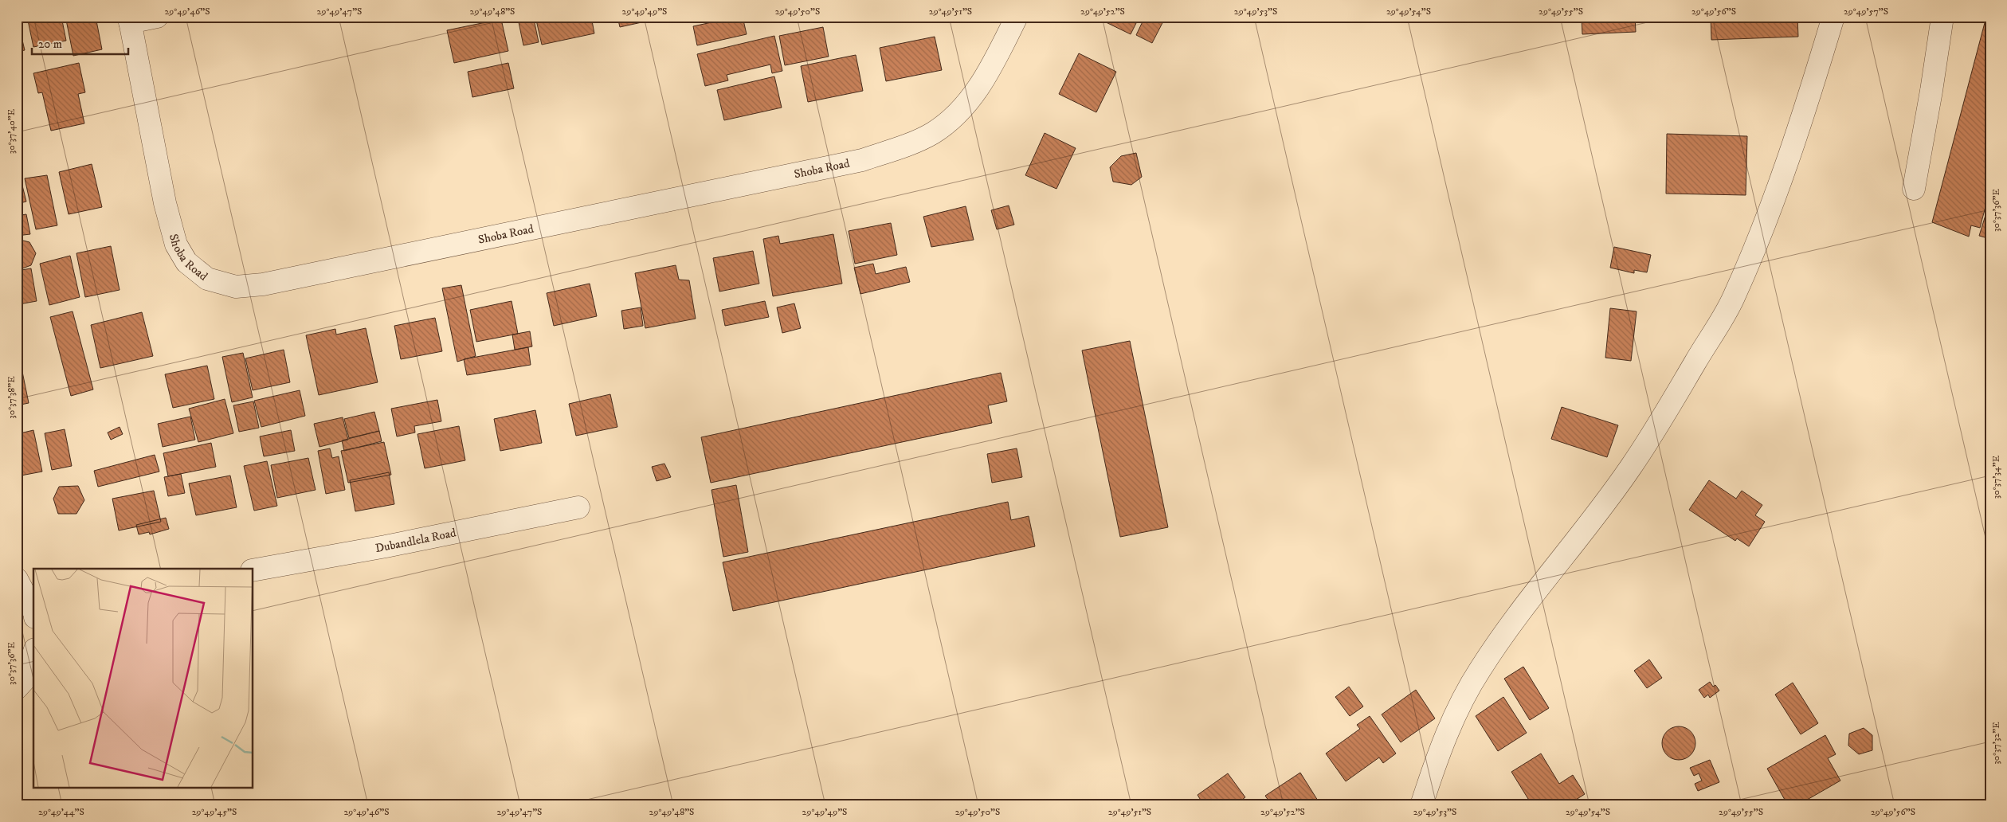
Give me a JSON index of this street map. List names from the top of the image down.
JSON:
{
  "streets": {
    "street": ["Shoba Road", "Dubandlela Road"]
  },
  "scale_bar": "20 m",
  "coordinates": [
    "29°49'46\"S",
    "29°49'47\"S",
    "29°49'48\"S",
    "29°49'49\"S",
    "29°49'50\"S",
    "29°49'51\"S",
    "29°49'52\"S",
    "29°49'53\"S",
    "29°49'54\"S",
    "29°49'55\"S",
    "29°49'56\"S",
    "29°49'57\"S",
    "30°37'40\"E",
    "30°37'36\"E",
    "30°37'38\"E",
    "30°37'34\"E",
    "30°37'32\"E",
    "29°49'44\"S",
    "29°49'45\"S"
  ]
}
